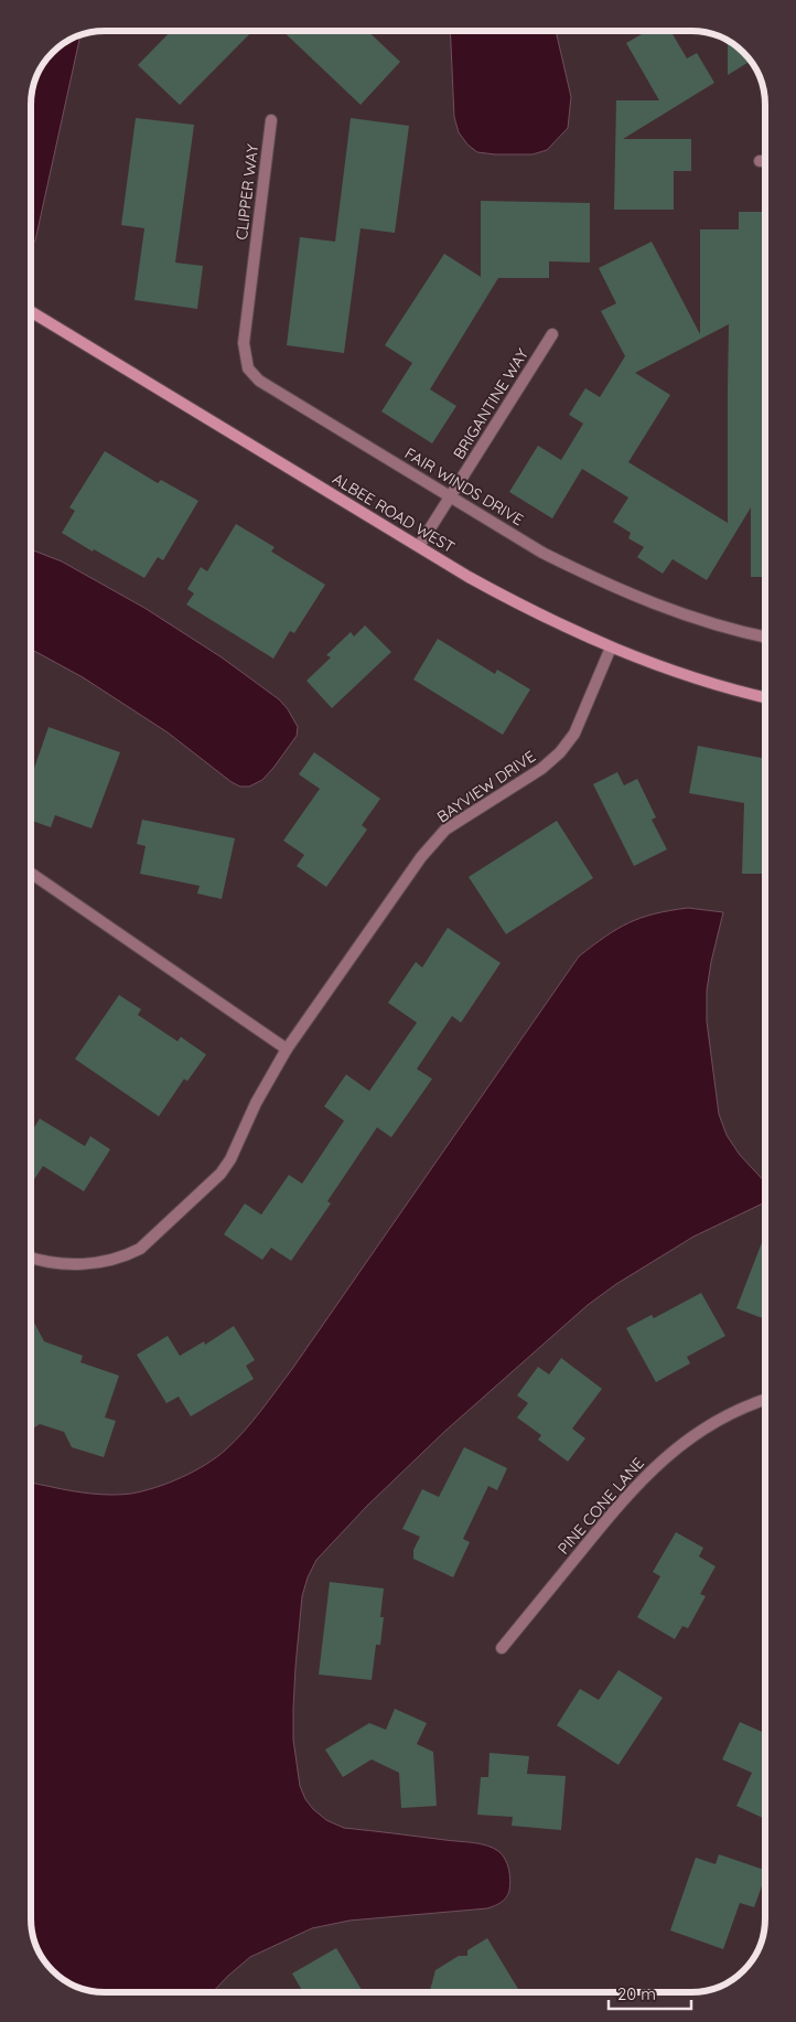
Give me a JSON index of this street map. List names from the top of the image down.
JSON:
{
  "streets": {
    "street": [
      "CLIPPER WAY",
      "BRIGANTINE WAY",
      "FAIR WINDS DRIVE",
      "ALBEE ROAD WEST",
      "BAYVIEW DRIVE",
      "PINE CONE LANE"
    ]
  },
  "crossings": [
    ["CLIPPER WAY", "FAIR WINDS DRIVE"],
    ["BRIGANTINE WAY", "FAIR WINDS DRIVE"],
    ["BRIGANTINE WAY", "ALBEE ROAD WEST"],
    ["ALBEE ROAD WEST", "BAYVIEW DRIVE"]
  ],
  "scale_bar": "20 m"
}
